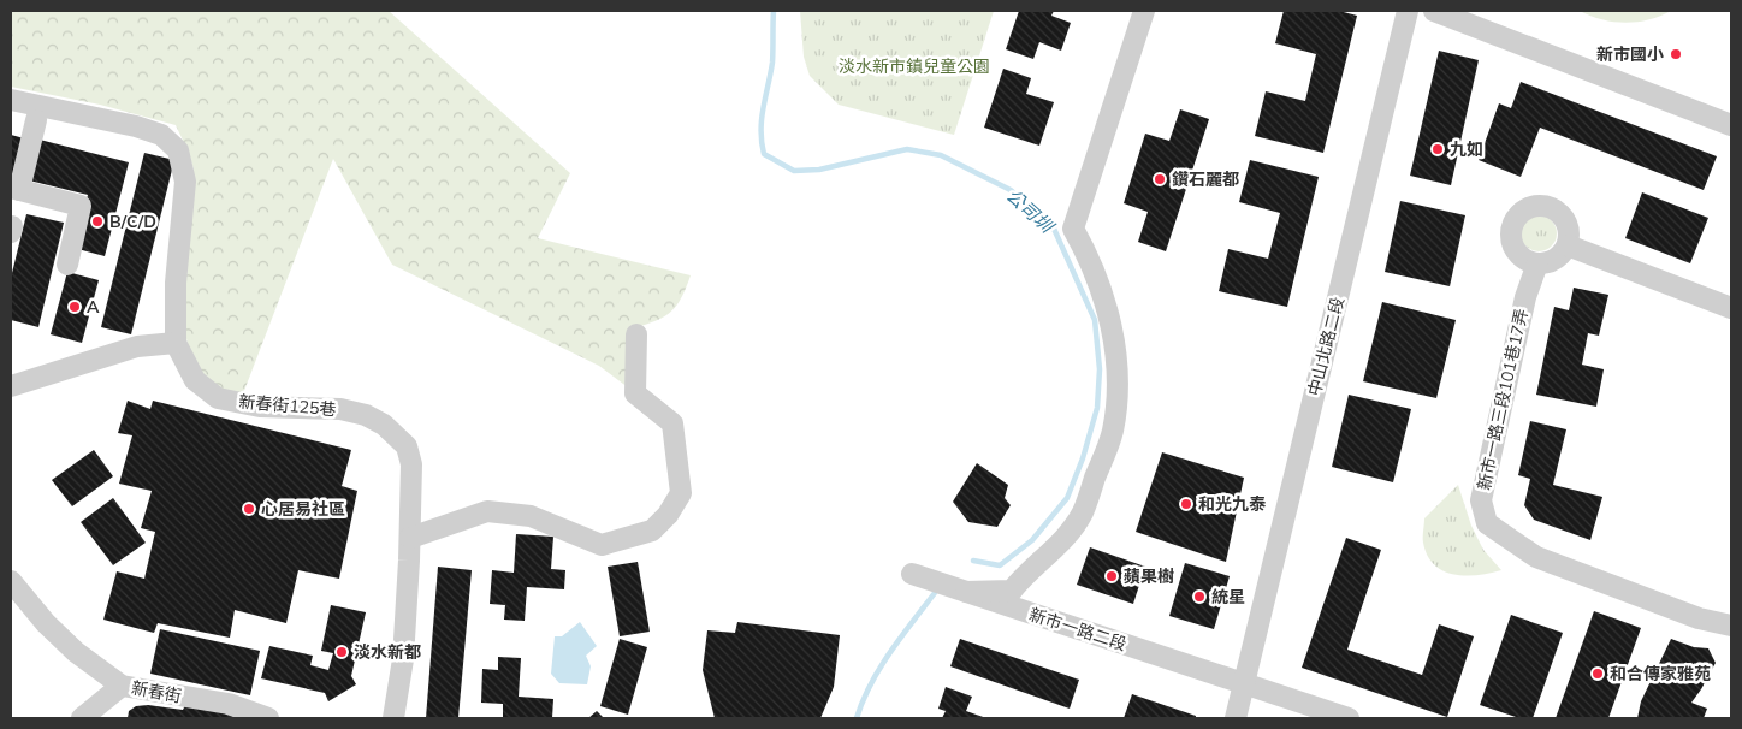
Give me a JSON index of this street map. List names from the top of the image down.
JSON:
{
  "streets": {
    "street": [
      "中山北路二段",
      "新市一路三段101巷17弄",
      "新春街125巷",
      "新市一路二段",
      "新春街"
    ]
  },
  "crossings": [
    ["中山北路二段", "新市一路二段"]
  ],
  "water": ["公司圳"],
  "parks": ["淡水新市鎮兒童公園"],
  "places": [
    "新市國小",
    "九如",
    "鑽石麗都",
    "B/C/D",
    "A",
    "和光九泰",
    "心居易社區",
    "蘋果樹",
    "統星",
    "淡水新都",
    "和合傳家雅苑"
  ]
}
